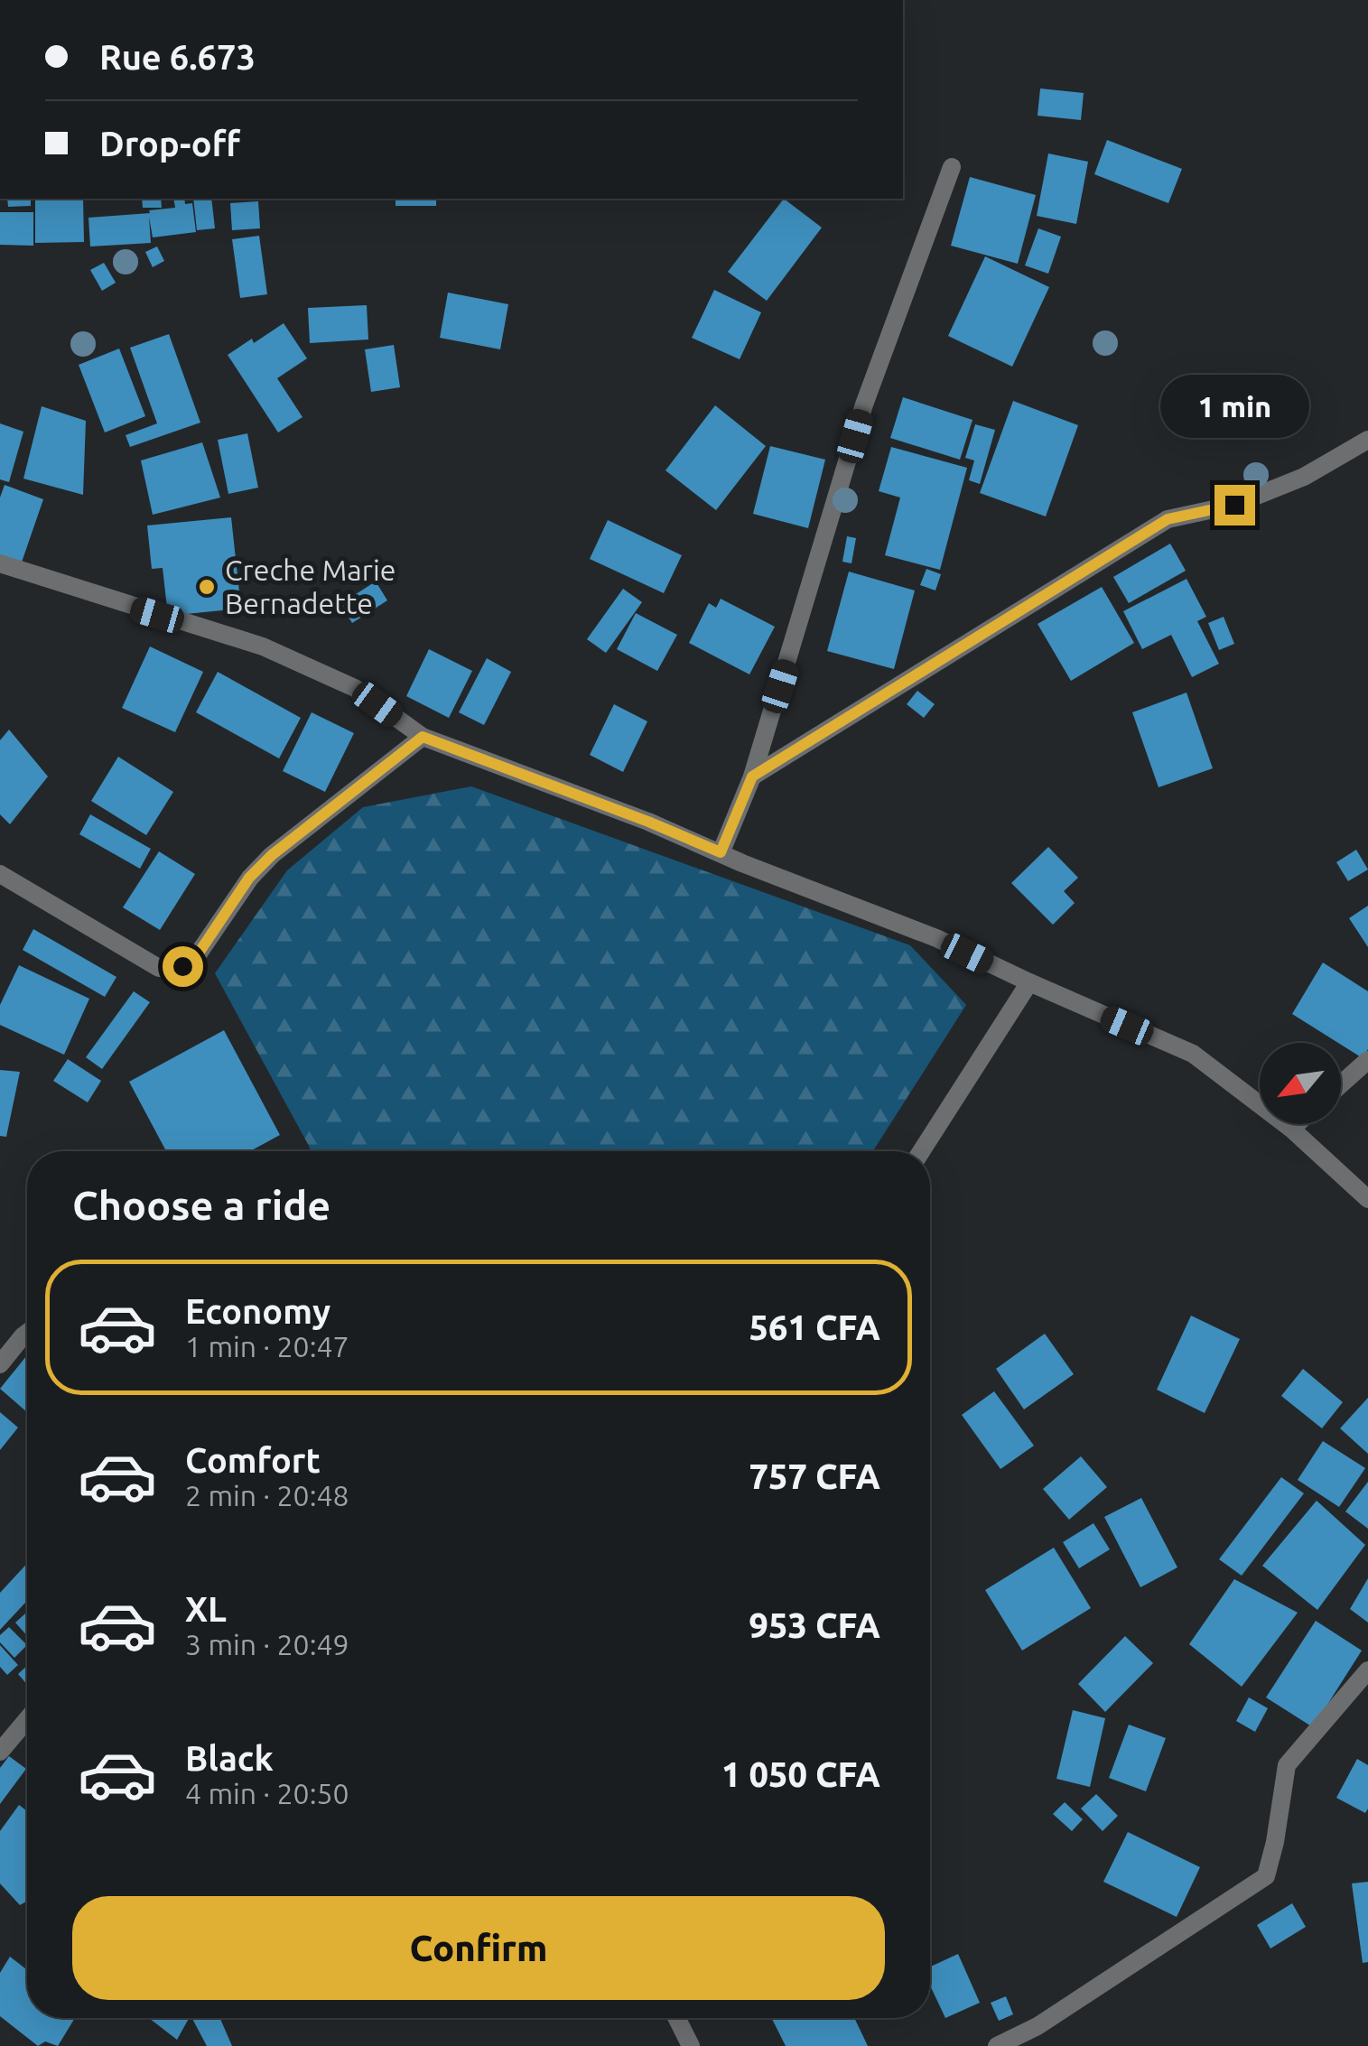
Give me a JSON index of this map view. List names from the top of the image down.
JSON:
{
  "places": ["Creche Marie Bernadette"],
  "north": "bottom left",
  "page": {
    "banner": ["Rue 6.673", "Drop-off"],
    "bubble": "1 min",
    "heading": "Choose a ride",
    "list": [
      {
        "name": "Economy",
        "note": "1 min · 20:47",
        "value": "561 CFA"
      },
      {
        "name": "Comfort",
        "note": "2 min · 20:48",
        "value": "757 CFA"
      },
      {
        "name": "XL",
        "note": "3 min · 20:49",
        "value": "953 CFA"
      },
      {
        "name": "Black",
        "note": "4 min · 20:50",
        "value": "1 050 CFA"
      }
    ],
    "buttons": "Confirm"
  }
}
